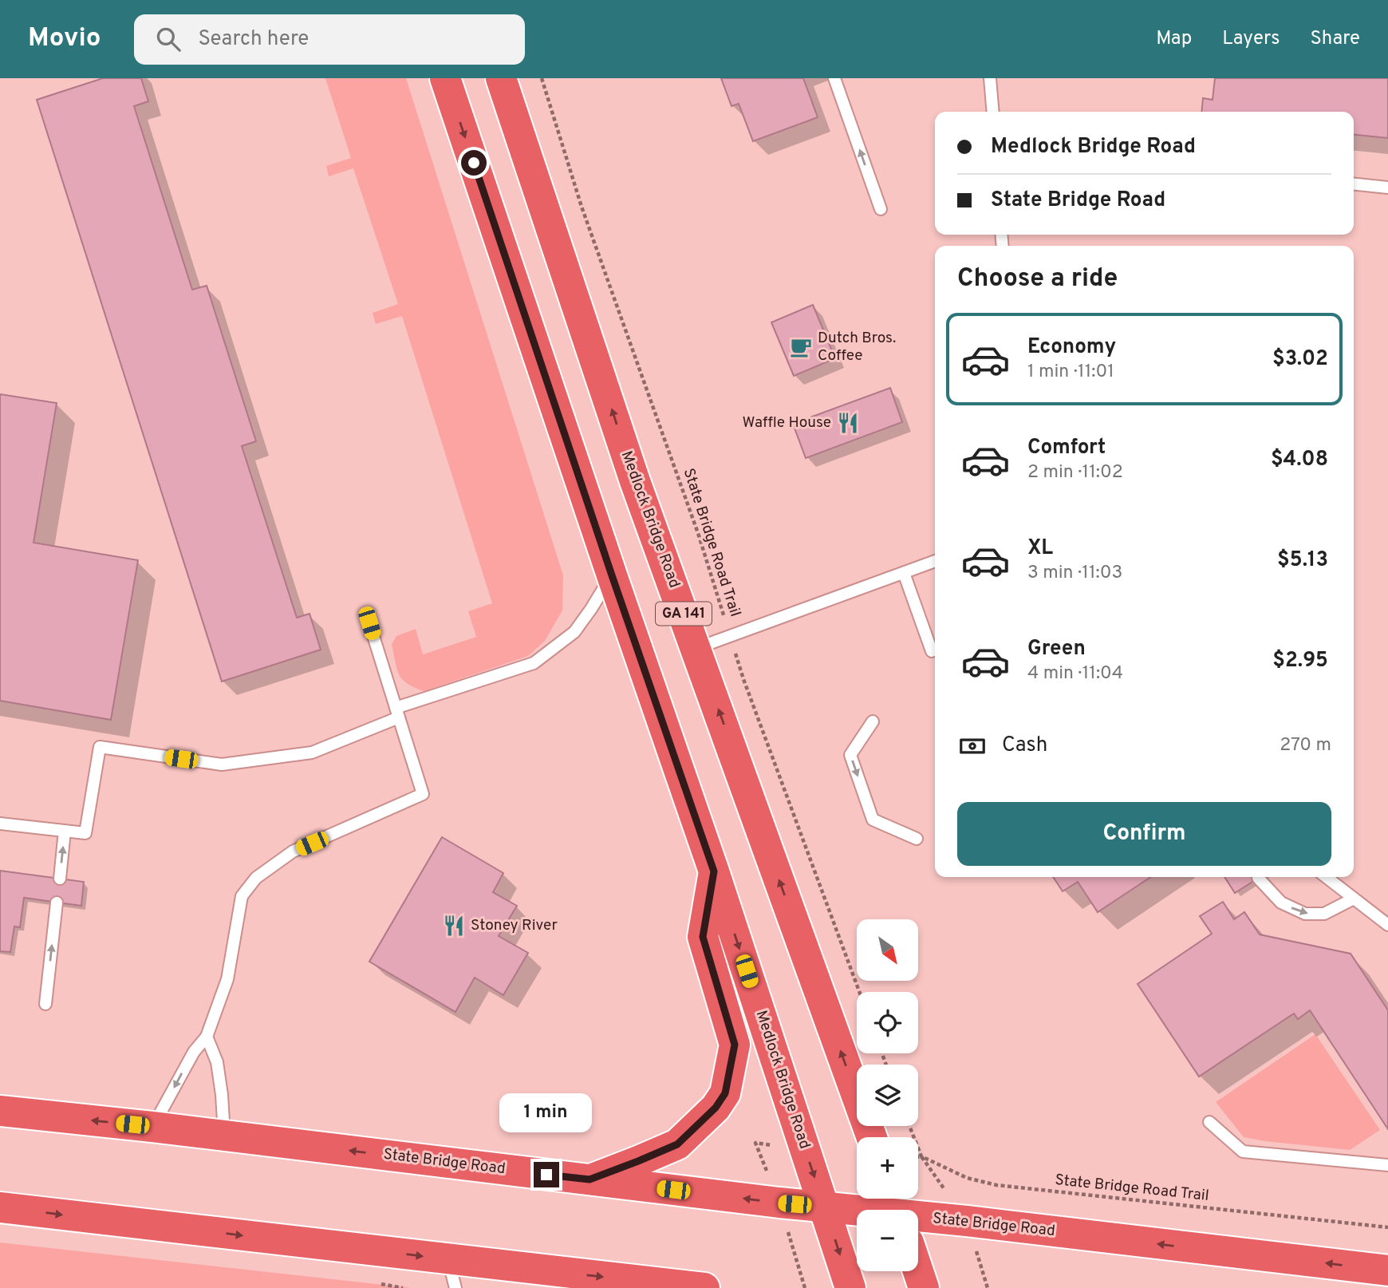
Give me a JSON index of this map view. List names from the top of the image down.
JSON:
{
  "streets": {
    "highway": ["Medlock Bridge Road", "GA 141", "State Bridge Road"],
    "path": ["State Bridge Road Trail"]
  },
  "crossings": [
    ["Medlock Bridge Road", "State Bridge Road"]
  ],
  "places": {
    "cafe": ["Dutch Bros. Coffee"],
    "restaurant": ["Waffle House", "Stoney River"]
  },
  "north": "bottom right",
  "page": {
    "header": "Movio",
    "search": "Search here",
    "nav": ["Map", "Layers", "Share"],
    "banner": ["Medlock Bridge Road", "State Bridge Road"],
    "heading": "Choose a ride",
    "list": [
      {
        "name": "Economy",
        "note": "1 min · 11:01",
        "value": "$3.02"
      },
      {
        "name": "Comfort",
        "note": "2 min · 11:02",
        "value": "$4.08"
      },
      {
        "name": "XL",
        "note": "3 min · 11:03",
        "value": "$5.13"
      },
      {
        "name": "Green",
        "note": "4 min · 11:04",
        "value": "$2.95"
      }
    ],
    "pay": ["Cash", "270 m"],
    "buttons": "Confirm",
    "map_buttons": ["+", "−"],
    "bubble": "1 min"
  }
}
